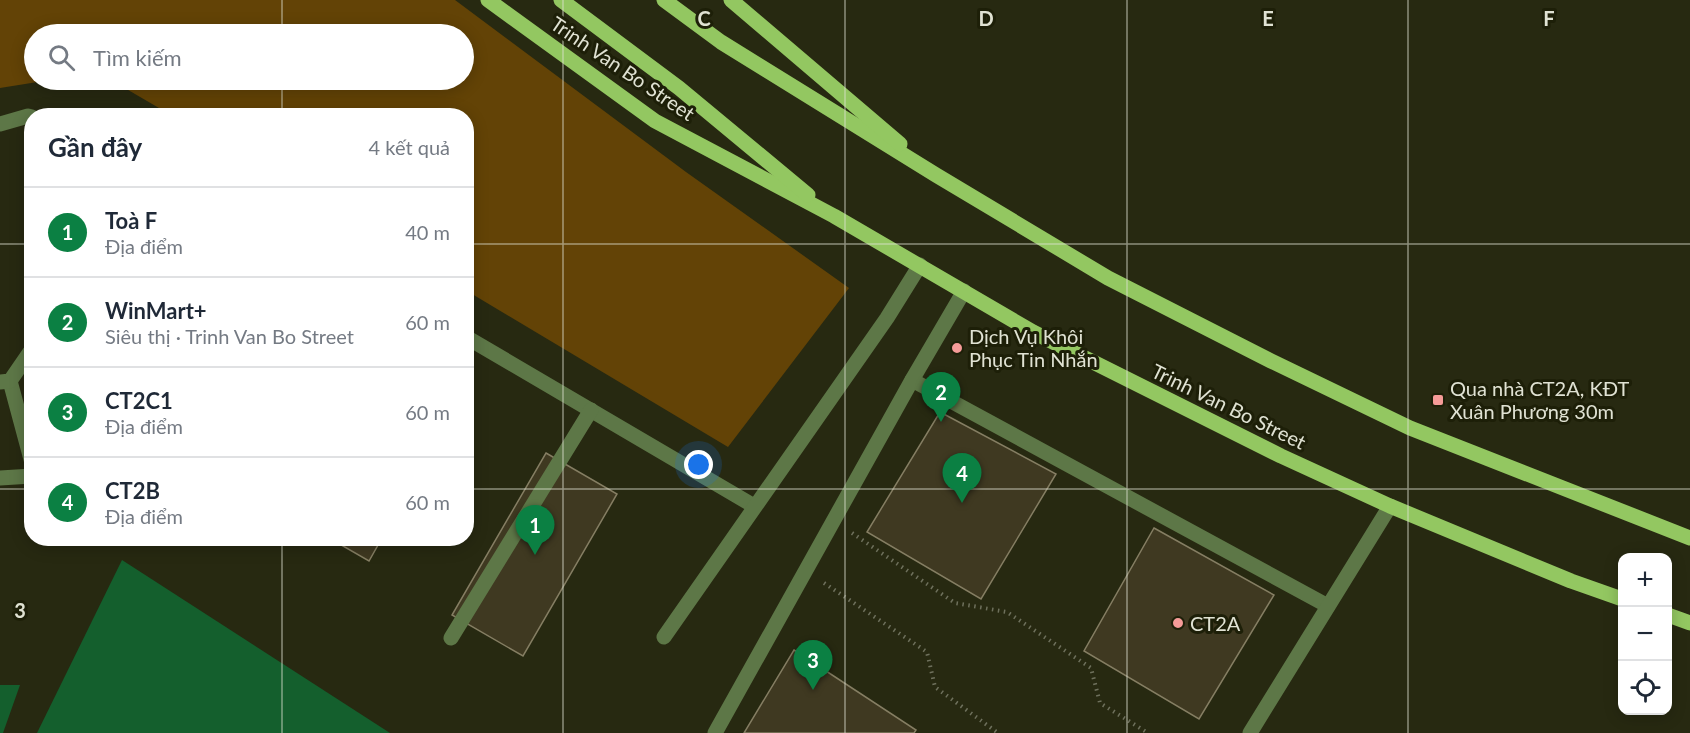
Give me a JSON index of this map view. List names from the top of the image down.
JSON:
{
  "streets": {
    "main road": ["Trinh Van Bo Street"]
  },
  "places": {
    "other": ["Dịch Vụ Khôi Phục Tin Nhắn", "CT2A"],
    "transit": ["Qua nhà CT2A, KĐT Xuân Phương 30m"]
  },
  "page": {
    "search": "Tìm kiếm",
    "heading": ["Gần đây", "4 kết quả"],
    "list": [
      {
        "mark": "1",
        "name": "Toà F",
        "note": "Địa điểm",
        "value": "40 m"
      },
      {
        "mark": "2",
        "name": "WinMart+",
        "note": "Siêu thị · Trinh Van Bo Street",
        "value": "60 m"
      },
      {
        "mark": "3",
        "name": "CT2C1",
        "note": "Địa điểm",
        "value": "60 m"
      },
      {
        "mark": "4",
        "name": "CT2B",
        "note": "Địa điểm",
        "value": "60 m"
      }
    ],
    "pins": [
      "2",
      "4",
      "1",
      "3"
    ],
    "map_buttons": ["+", "−"]
  },
  "grid": {
    "columns": [
      "C",
      "D",
      "E",
      "F"
    ],
    "rows": ["3"]
  }
}
